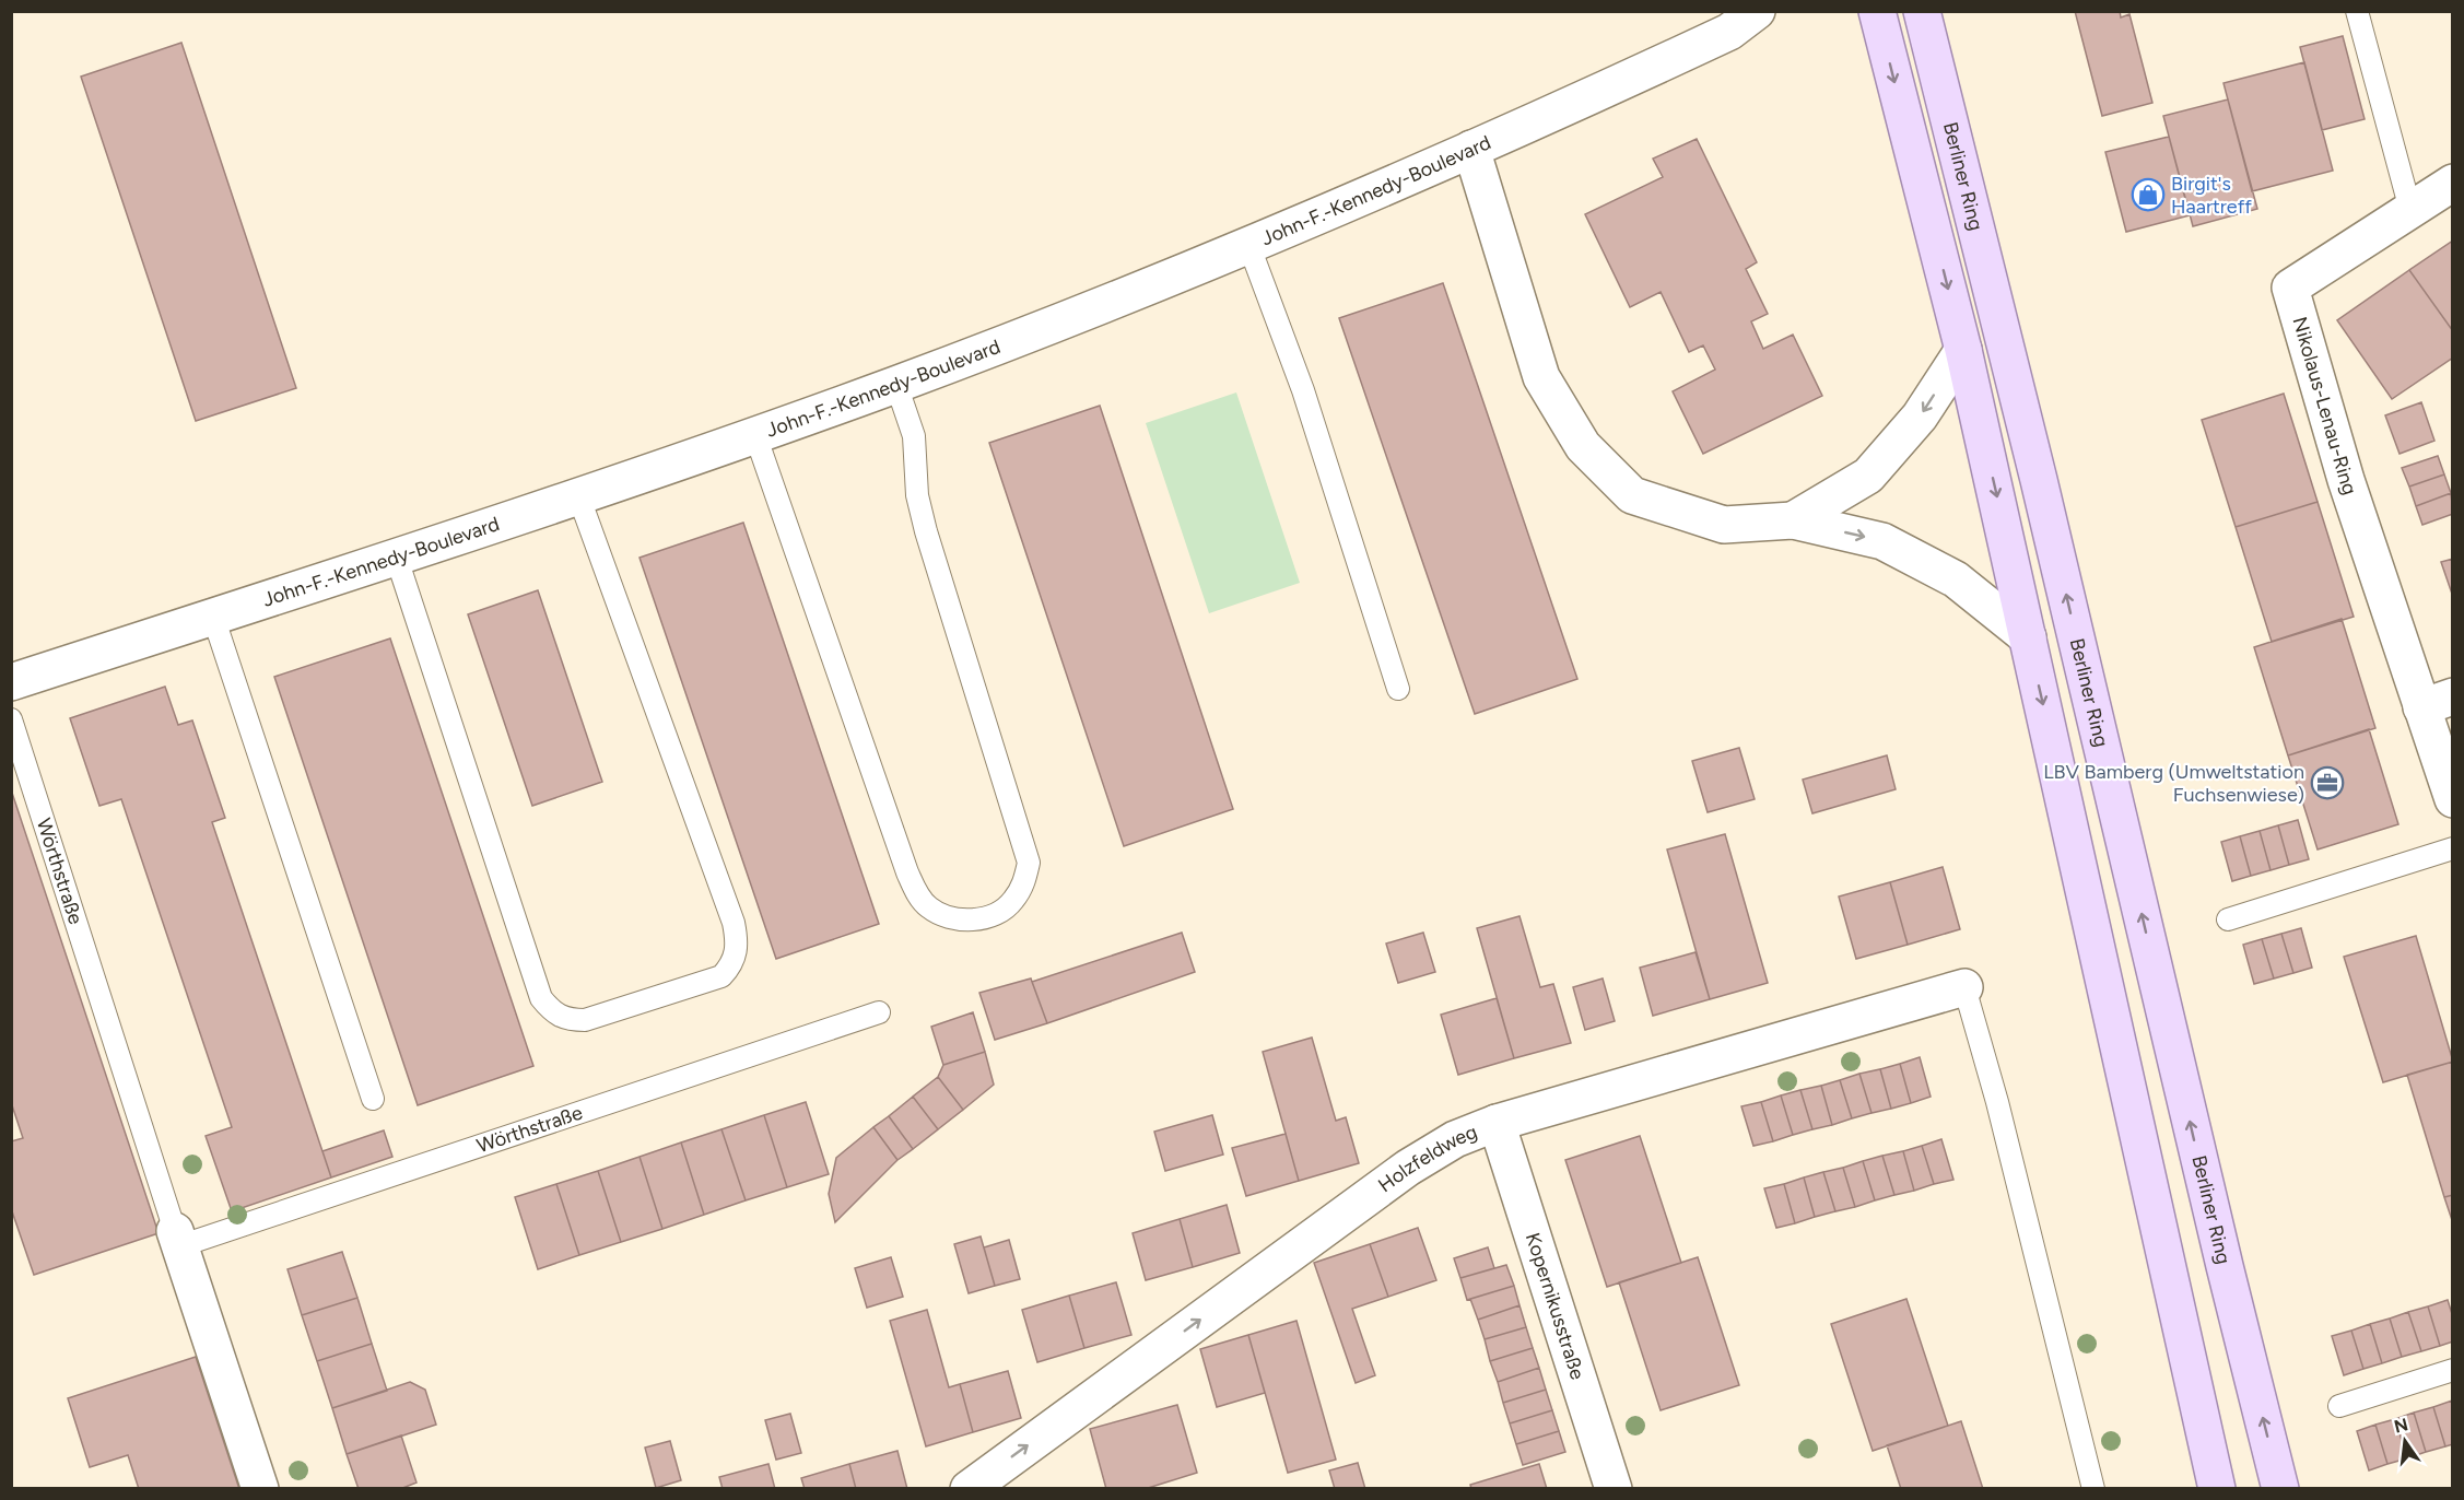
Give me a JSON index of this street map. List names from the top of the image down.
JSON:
{
  "streets": {
    "main road": ["Berliner Ring"],
    "street": [
      "John-F.-Kennedy-Boulevard",
      "Nikolaus-Lenau-Ring",
      "Wörthstraße",
      "Holzfeldweg",
      "Kopernikusstraße"
    ]
  },
  "crossings": [
    ["Holzfeldweg", "Kopernikusstraße"]
  ],
  "one_way": ["Holzfeldweg"],
  "places": {
    "shop": ["Birgit's Haartreff"],
    "office": ["LBV Bamberg (Umweltstation Fuchsenwiese)"]
  },
  "north": "top"
}
